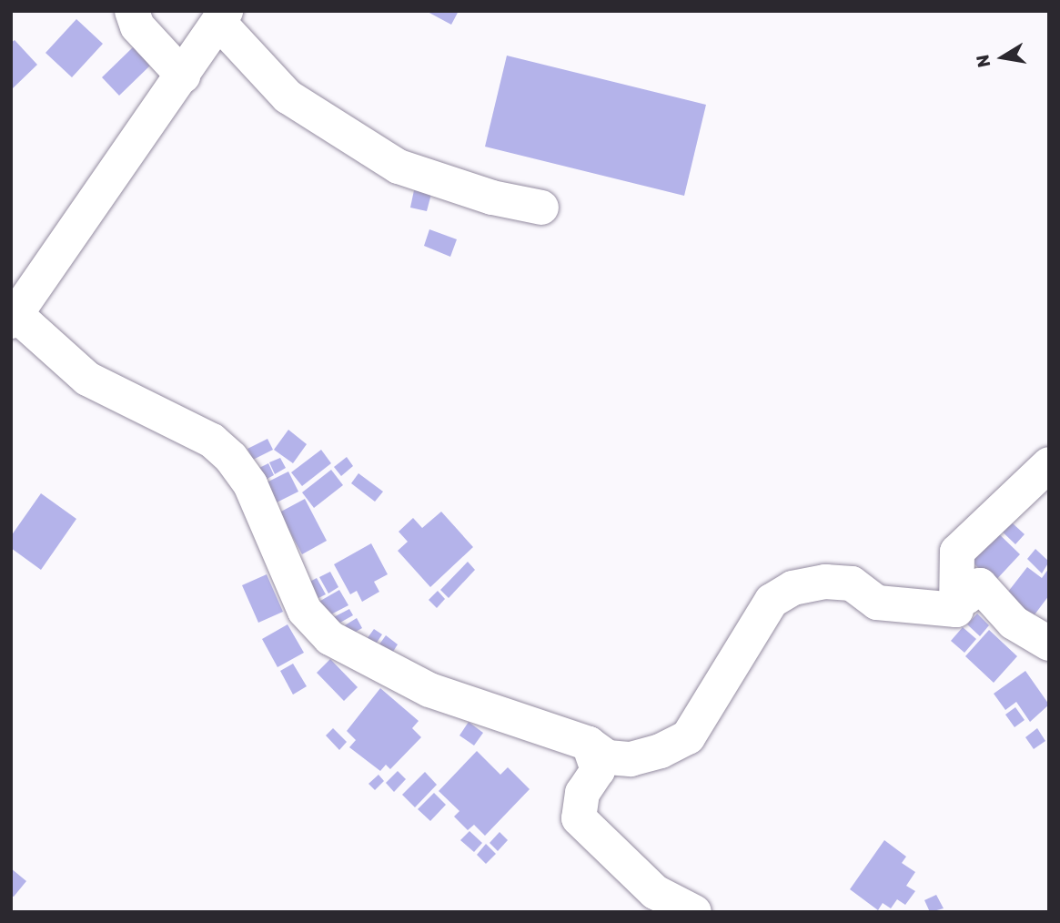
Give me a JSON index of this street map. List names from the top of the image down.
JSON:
{
  "north": "left"
}
